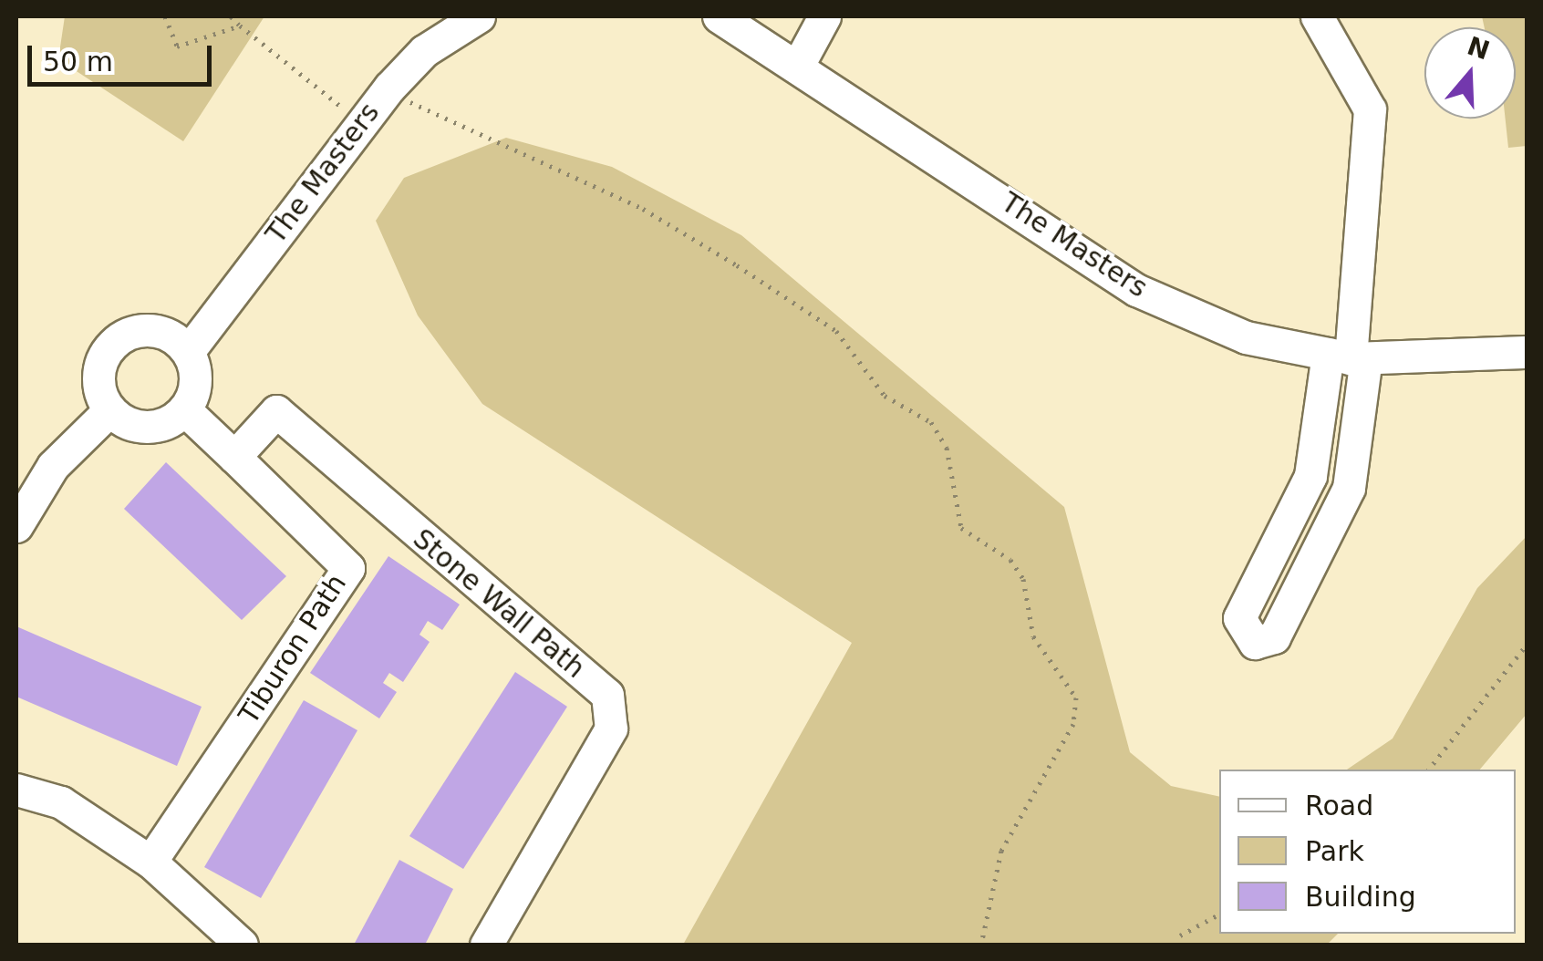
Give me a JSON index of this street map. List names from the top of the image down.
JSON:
{
  "streets": {
    "street": ["The Masters", "Stone Wall Path", "Tiburon Path"]
  },
  "crossings": [
    ["Stone Wall Path", "Tiburon Path"]
  ],
  "legend": ["Road", "Park", "Building"],
  "scale_bar": "50 m",
  "north": "top"
}
